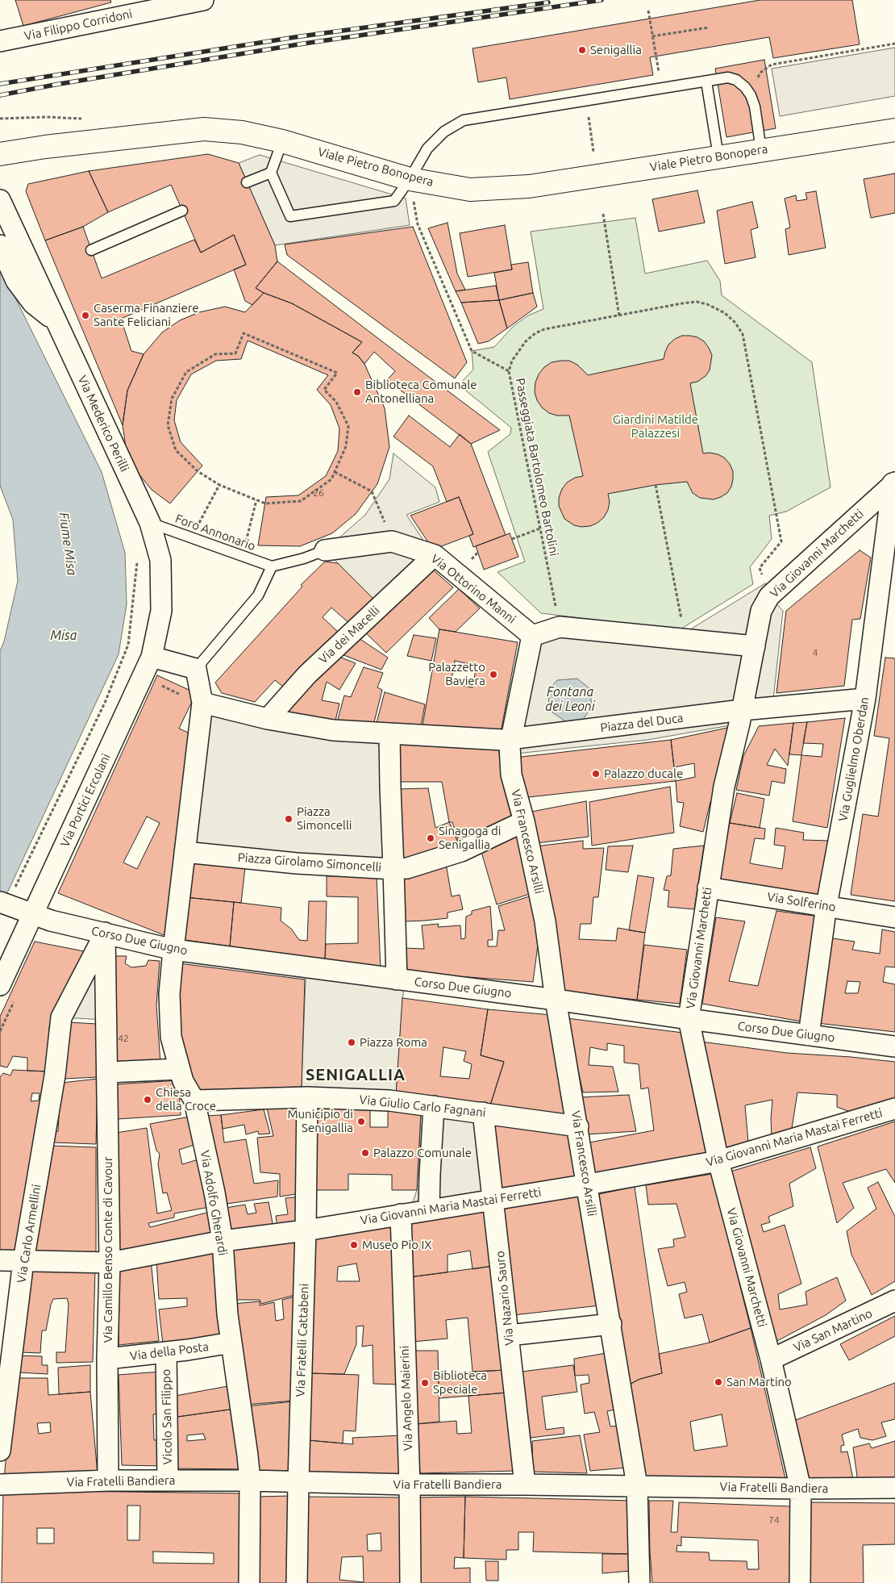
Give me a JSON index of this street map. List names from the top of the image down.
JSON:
{
  "streets": {
    "main road": ["Viale Pietro Bonopera"],
    "street": [
      "Via Filippo Corridoni",
      "Via Mederico Perilli",
      "Via Giovanni Marchetti",
      "Via Ottorino Manni",
      "Via dei Macelli",
      "Piazza del Duca",
      "Via Guglielmo Oberdan",
      "Via Portici Ercolani",
      "Via Francesco Arsilli",
      "Piazza Girolamo Simoncelli",
      "Via Solferino",
      "Corso Due Giugno",
      "Via Giulio Carlo Fagnani",
      "Via Giovanni Maria Mastai Ferretti",
      "Via Adolfo Gherardi",
      "Via Carlo Armellini",
      "Via Camillo Benso Conte di Cavour",
      "Via Nazario Sauro",
      "Via San Martino",
      "Via Fratelli Cattabeni",
      "Via della Posta",
      "Via Angelo Maierini",
      "Vicolo San Filippo",
      "Via Fratelli Bandiera"
    ],
    "lane": ["Foro Annonario"],
    "path": ["Passeggiata Bartolomeo Bartolini"]
  },
  "crossings": [
    ["Via Mederico Perilli", "Foro Annonario"],
    ["Via Mederico Perilli", "Via Portici Ercolani"],
    ["Passeggiata Bartolomeo Bartolini", "Via Giovanni Marchetti"],
    ["Foro Annonario", "Via Ottorino Manni"],
    ["Via Giovanni Marchetti", "Piazza del Duca"],
    ["Via Giovanni Marchetti", "Via Guglielmo Oberdan"],
    ["Via Giovanni Marchetti", "Via Solferino"],
    ["Via Giovanni Marchetti", "Corso Due Giugno"],
    ["Via Giovanni Marchetti", "Via Giovanni Maria Mastai Ferretti"],
    ["Via Giovanni Marchetti", "Via San Martino"],
    ["Via Giovanni Marchetti", "Via Fratelli Bandiera"],
    ["Via Ottorino Manni", "Via dei Macelli"],
    ["Piazza del Duca", "Via Guglielmo Oberdan"],
    ["Piazza del Duca", "Via Francesco Arsilli"],
    ["Piazza del Duca", "Piazza Girolamo Simoncelli"],
    ["Via Guglielmo Oberdan", "Via Solferino"],
    ["Via Guglielmo Oberdan", "Corso Due Giugno"],
    ["Via Portici Ercolani", "Corso Due Giugno"],
    ["Via Francesco Arsilli", "Corso Due Giugno"],
    ["Via Francesco Arsilli", "Via Giulio Carlo Fagnani"],
    ["Via Francesco Arsilli", "Via Giovanni Maria Mastai Ferretti"],
    ["Via Francesco Arsilli", "Via Fratelli Bandiera"],
    ["Piazza Girolamo Simoncelli", "Via Adolfo Gherardi"],
    ["Corso Due Giugno", "Via Adolfo Gherardi"],
    ["Corso Due Giugno", "Via Carlo Armellini"],
    ["Corso Due Giugno", "Via Camillo Benso Conte di Cavour"],
    ["Via Giulio Carlo Fagnani", "Via Adolfo Gherardi"],
    ["Via Giulio Carlo Fagnani", "Via Nazario Sauro"],
    ["Via Giulio Carlo Fagnani", "Via Fratelli Cattabeni"],
    ["Via Giovanni Maria Mastai Ferretti", "Via Adolfo Gherardi"],
    ["Via Giovanni Maria Mastai Ferretti", "Via Carlo Armellini"],
    ["Via Giovanni Maria Mastai Ferretti", "Via Camillo Benso Conte di Cavour"],
    ["Via Giovanni Maria Mastai Ferretti", "Via Nazario Sauro"],
    ["Via Giovanni Maria Mastai Ferretti", "Via Fratelli Cattabeni"],
    ["Via Giovanni Maria Mastai Ferretti", "Via Angelo Maierini"],
    ["Via Adolfo Gherardi", "Via della Posta"],
    ["Via Adolfo Gherardi", "Via Fratelli Bandiera"],
    ["Via Carlo Armellini", "Via Camillo Benso Conte di Cavour"],
    ["Via Camillo Benso Conte di Cavour", "Via della Posta"],
    ["Via Camillo Benso Conte di Cavour", "Via Fratelli Bandiera"],
    ["Via Nazario Sauro", "Via Fratelli Bandiera"],
    ["Via Fratelli Cattabeni", "Via Fratelli Bandiera"],
    ["Via della Posta", "Vicolo San Filippo"],
    ["Via Angelo Maierini", "Via Fratelli Bandiera"],
    ["Vicolo San Filippo", "Via Fratelli Bandiera"]
  ],
  "districts": ["SENIGALLIA"],
  "water": ["Fiume Misa", "Misa", "Fontana dei Leoni"],
  "parks": ["Giardini Matilde Palazzesi"],
  "places": [
    "Senigallia",
    "Caserma Finanziere Sante Feliciani",
    "Biblioteca Comunale Antonelliana",
    "Palazzetto Baviera",
    "Palazzo ducale",
    "Piazza Simoncelli",
    "Sinagoga di Senigallia",
    "Piazza Roma",
    "Chiesa della Croce",
    "Municipio di Senigallia",
    "Palazzo Comunale",
    "Museo Pio IX",
    "San Martino",
    "Biblioteca Speciale"
  ],
  "house_numbers": [
    "26",
    "4",
    "42",
    "74"
  ]
}
